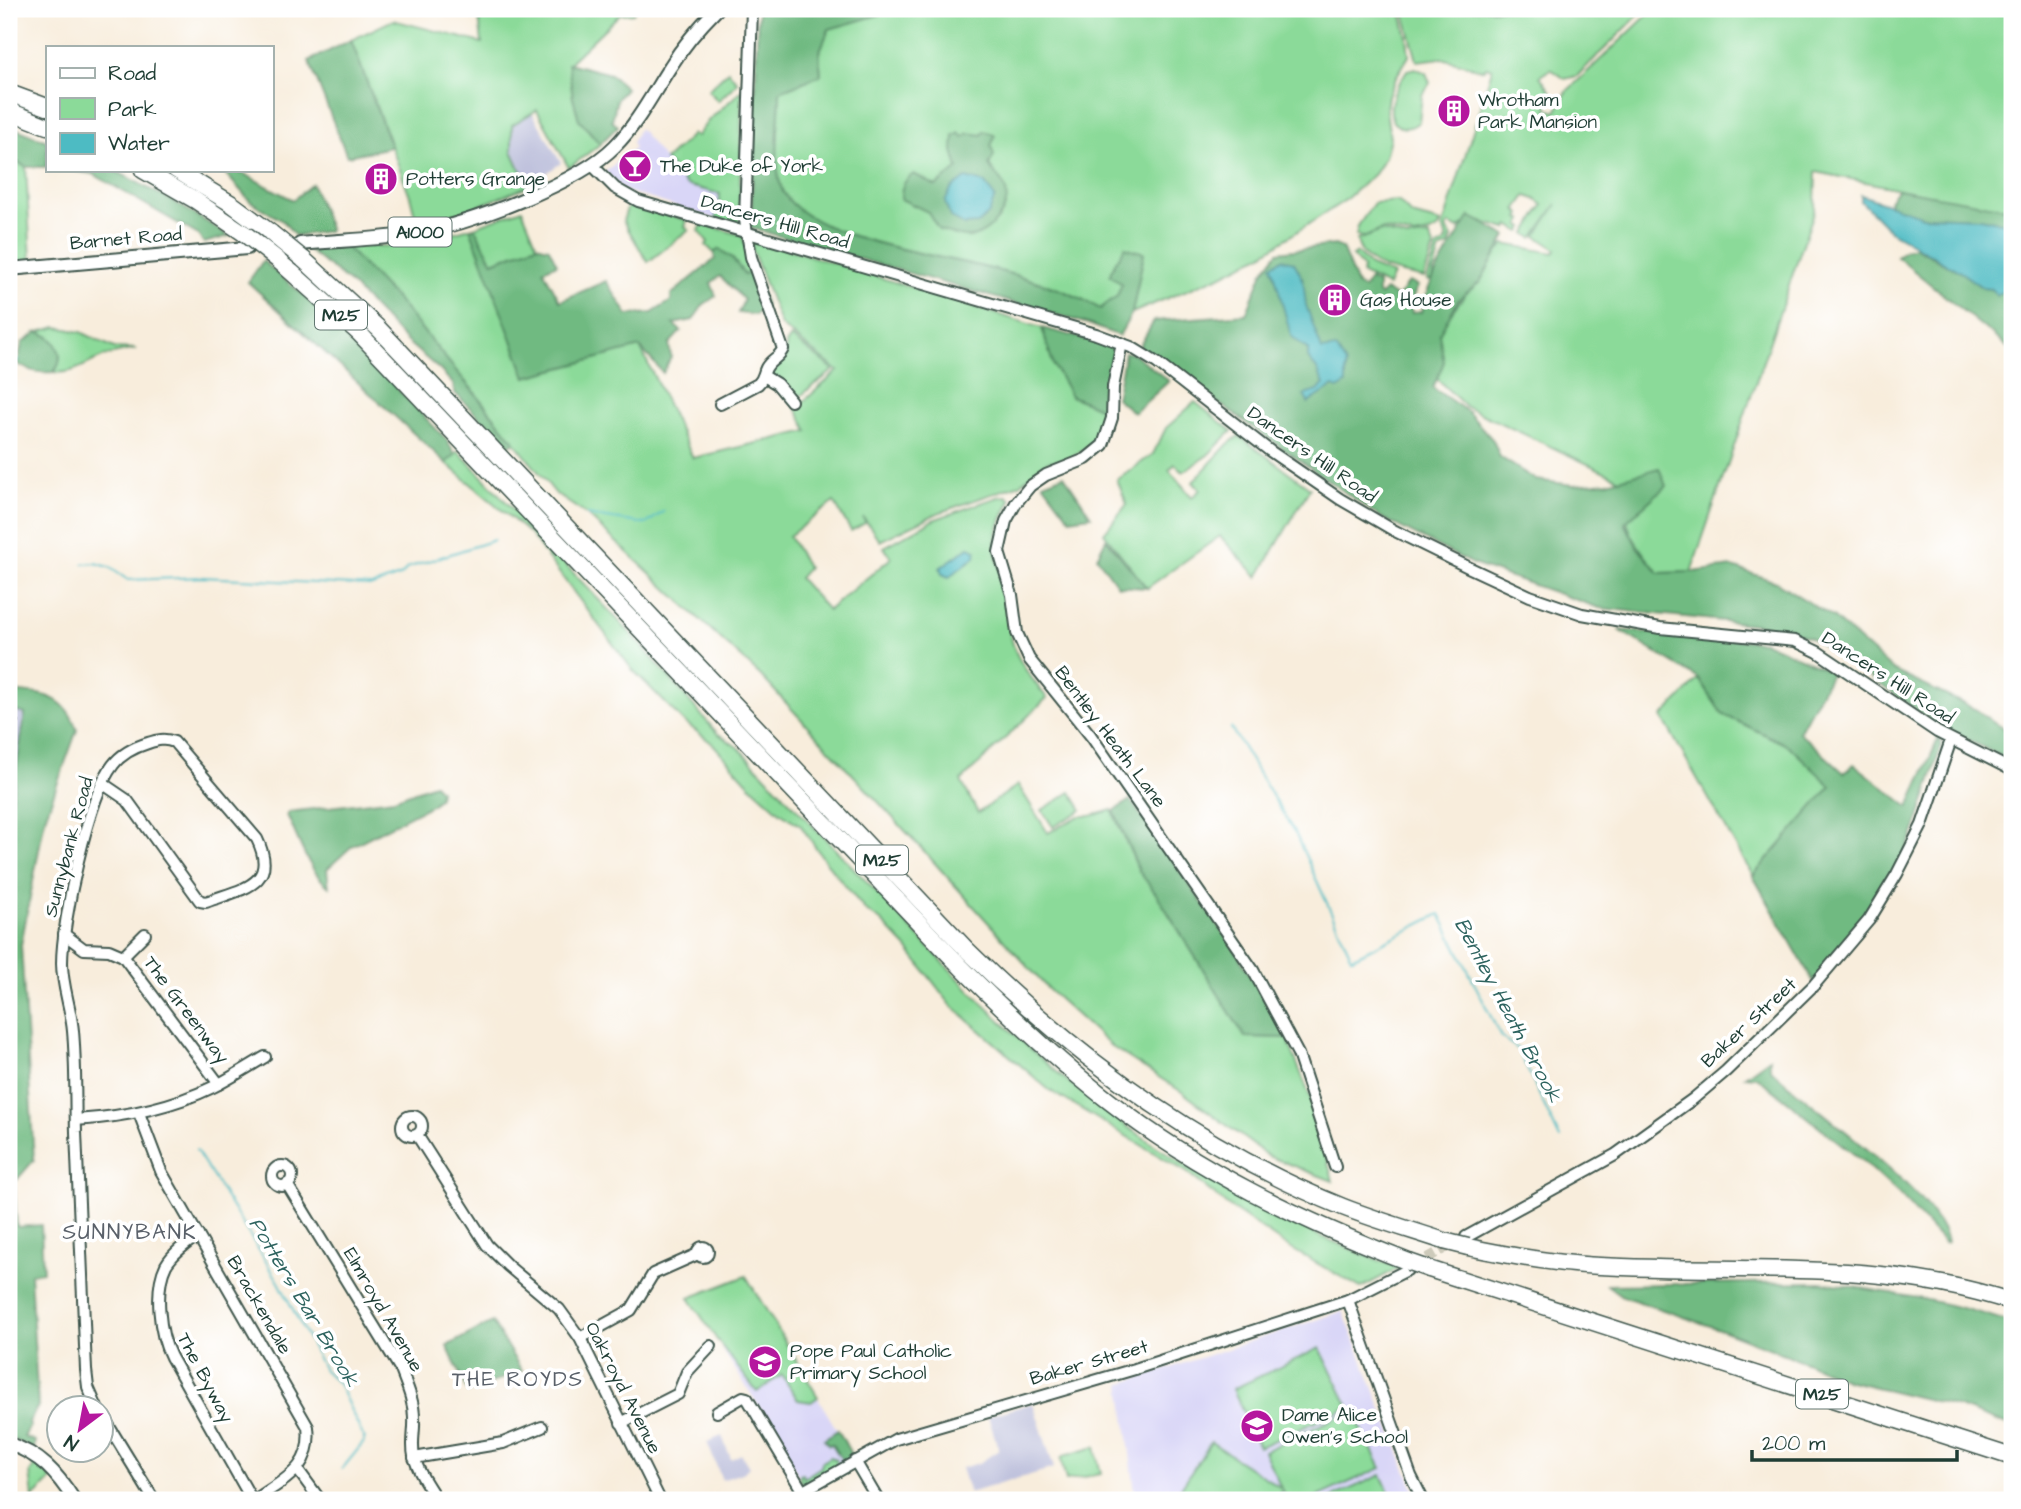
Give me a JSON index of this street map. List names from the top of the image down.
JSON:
{
  "streets": {
    "highway": ["M25"],
    "main road": ["A1000", "Barnet Road"],
    "street": [
      "Dancers Hill Road",
      "Bentley Heath Lane",
      "Sunnybank Road",
      "The Greenway",
      "Baker Street",
      "Brackendale",
      "Elmroyd Avenue",
      "The Byway",
      "Oakroyd Avenue"
    ]
  },
  "crossings": [
    ["Dancers Hill Road", "A1000"],
    ["Dancers Hill Road", "Bentley Heath Lane"],
    ["Dancers Hill Road", "Baker Street"],
    ["A1000", "M25"],
    ["Barnet Road", "M25"],
    ["M25", "Baker Street"],
    ["Sunnybank Road", "The Greenway"],
    ["Brackendale", "The Byway"]
  ],
  "districts": ["SUNNYBANK", "THE ROYDS"],
  "water": ["Bentley Heath Brook", "Potters Bar Brook"],
  "places": {
    "building": ["Wrotham Park Mansion", "Potters Grange", "Gas House"],
    "bar": ["The Duke of York"],
    "school or university": ["Pope Paul Catholic Primary School", "Dame Alice Owen's School"]
  },
  "legend": ["Road", "Park", "Water"],
  "scale_bar": "200 m",
  "north": "bottom left"
}
